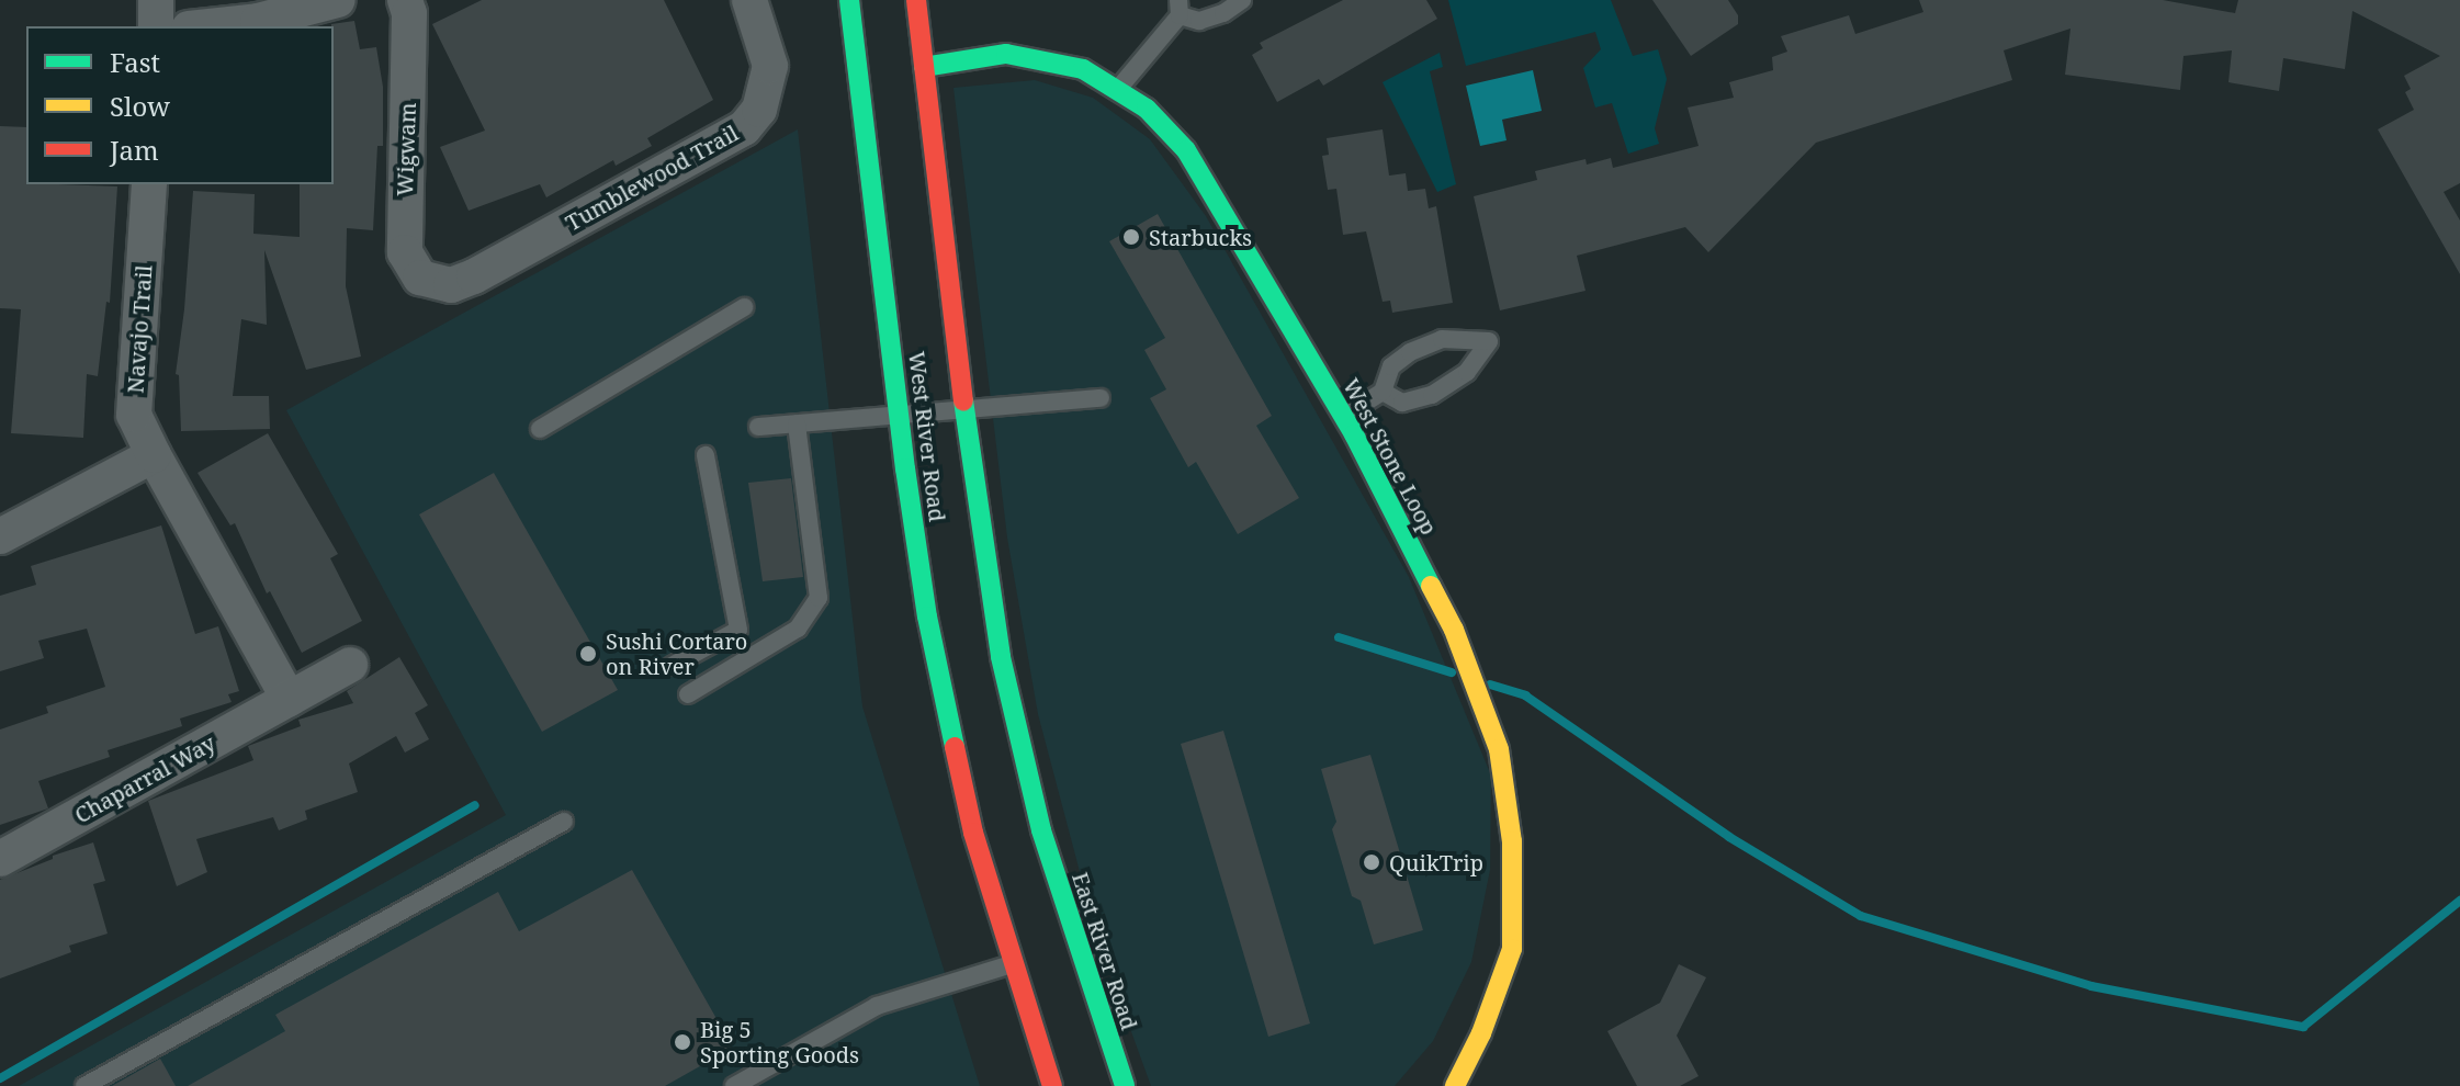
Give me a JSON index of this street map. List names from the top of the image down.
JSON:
{
  "streets": {
    "main road": ["West River Road", "West Stone Loop", "East River Road"],
    "street": [
      "Wigwam",
      "Tumblewood Trail",
      "Navajo Trail",
      "Chaparral Way"
    ]
  },
  "crossings": [
    ["Wigwam", "Tumblewood Trail"],
    ["Navajo Trail", "Chaparral Way"],
    ["West River Road", "West Stone Loop"],
    ["West River Road", "East River Road"]
  ],
  "places": [
    "Starbucks",
    "Sushi Cortaro on River",
    "QuikTrip",
    "Big 5 Sporting Goods"
  ],
  "legend": ["Fast", "Slow", "Jam"]
}
